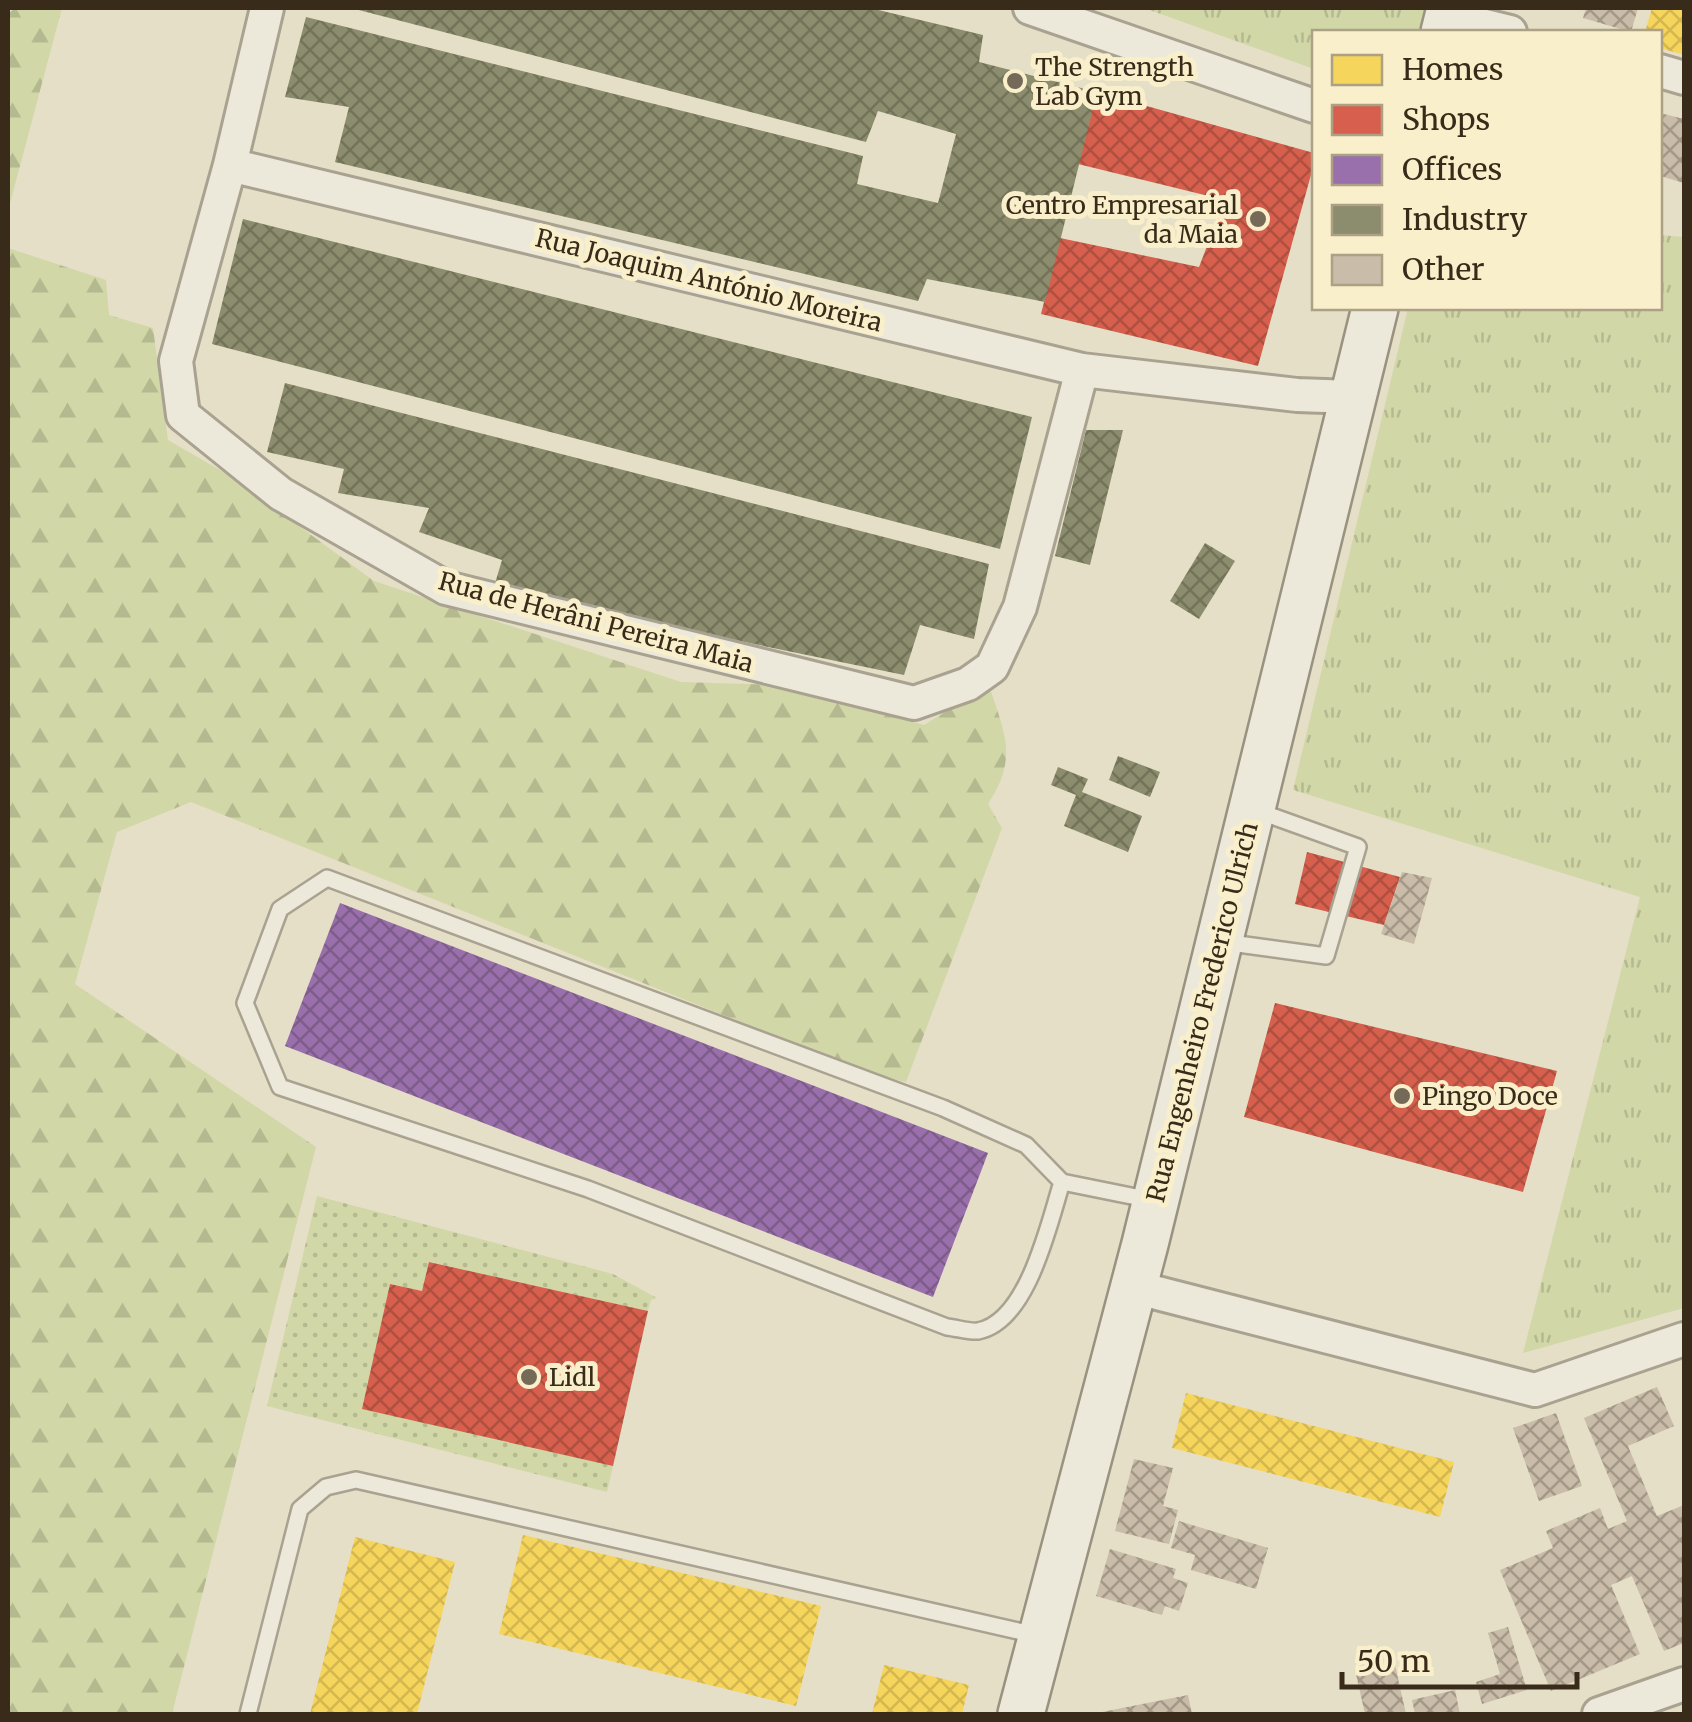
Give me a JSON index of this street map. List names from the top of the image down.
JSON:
{
  "streets": {
    "main road": ["Rua Engenheiro Frederico Ulrich"],
    "street": ["Rua Joaquim António Moreira", "Rua de Herâni Pereira Maia"]
  },
  "crossings": [
    ["Rua Joaquim António Moreira", "Rua de Herâni Pereira Maia"],
    ["Rua Joaquim António Moreira", "Rua Engenheiro Frederico Ulrich"]
  ],
  "places": [
    "The Strength Lab Gym",
    "Centro Empresarial da Maia",
    "Pingo Doce",
    "Lidl"
  ],
  "legend": [
    "Homes",
    "Shops",
    "Offices",
    "Industry",
    "Other"
  ],
  "scale_bar": "50 m"
}
